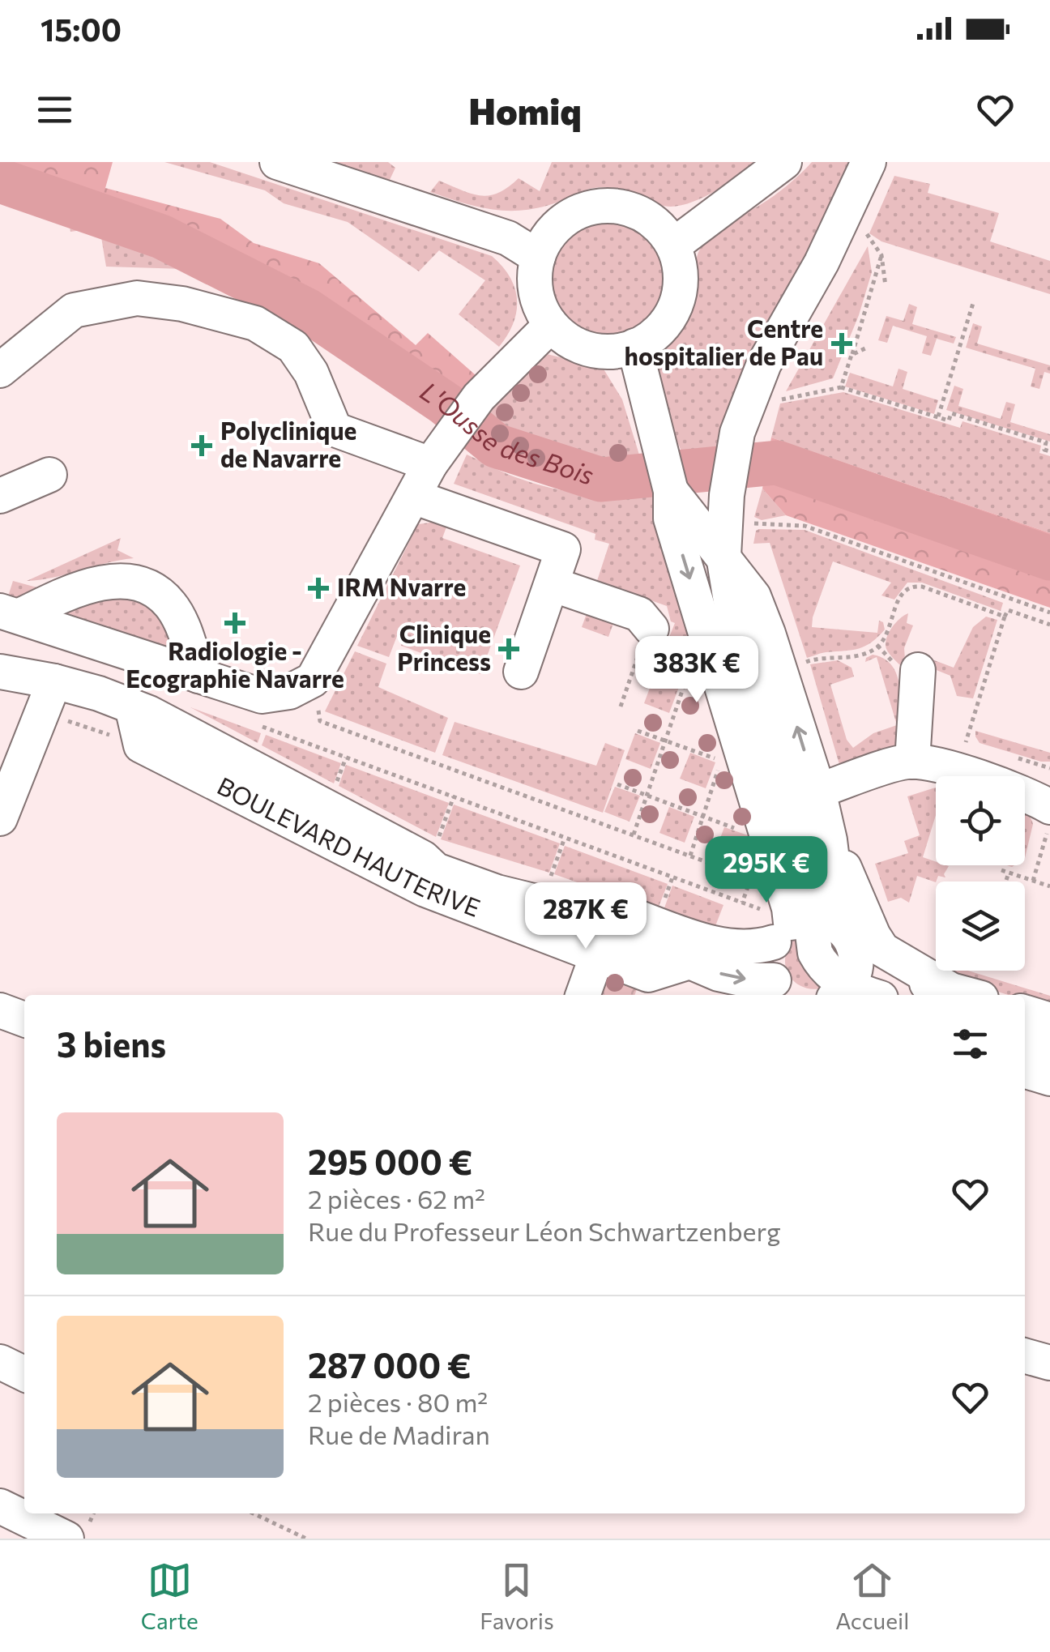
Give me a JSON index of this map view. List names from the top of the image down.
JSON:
{
  "streets": {
    "street": ["BOULEVARD HAUTERIVE"]
  },
  "water": ["L'Ousse des Bois"],
  "places": {
    "health": [
      "Centre hospitalier de Pau",
      "Polyclinique de Navarre",
      "IRM Nvarre",
      "Radiologie - Ecographie Navarre",
      "Clinique Princess"
    ]
  },
  "page": {
    "status": "15:00",
    "header": "Homiq",
    "price": ["383K €", "295K €", "287K €"],
    "heading": "3 biens",
    "list": [
      {
        "name": "295 000 €",
        "note": "2 pièces · 62 m² · Rue du Professeur Léon Schwartzenberg"
      },
      {
        "name": "287 000 €",
        "note": "2 pièces · 80 m² · Rue de Madiran"
      }
    ],
    "tabs": ["Carte", "Favoris", "Accueil"]
  }
}
